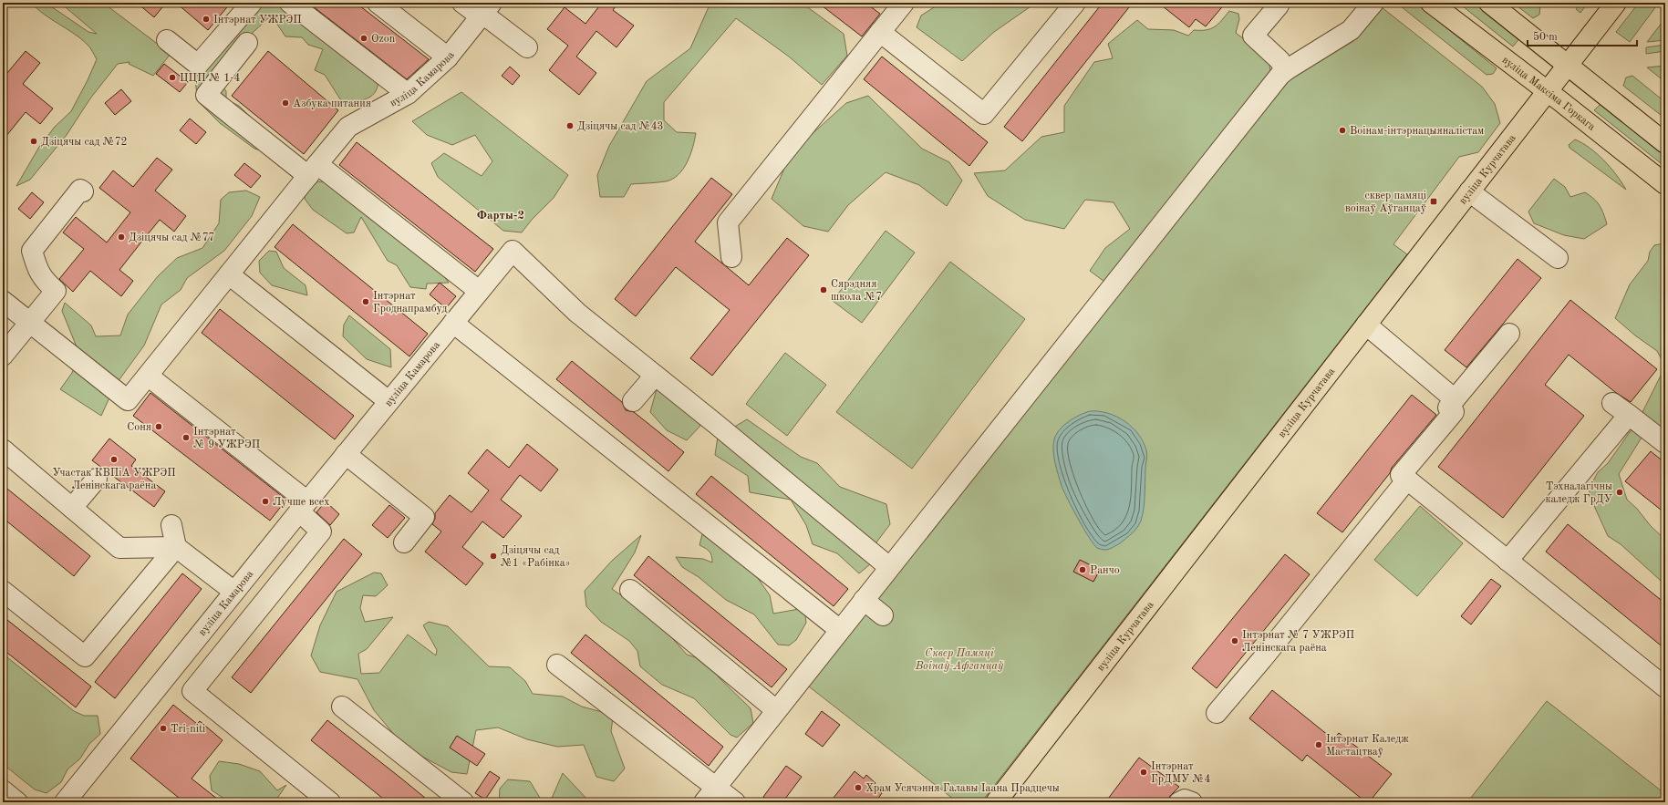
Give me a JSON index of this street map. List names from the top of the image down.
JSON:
{
  "streets": {
    "main road": ["вуліца Максіма Горкага", "вуліца Курчатава"],
    "street": ["вуліца Камарова"]
  },
  "crossings": [
    ["вуліца Максіма Горкага", "вуліца Курчатава"]
  ],
  "districts": ["Фарты-2"],
  "parks": ["Сквер Памяці Воінаў-Афганцаў"],
  "places": {
    "other": [
      "Інтэрнат УЖРЭП",
      "Ozon",
      "ЦЦП № 1-4",
      "Азбука питания",
      "Дзіцячы сад №43",
      "Воінам-інтэрнацыяналістам",
      "Дзіцячы сад №72",
      "Дзіцячы сад №77",
      "Сярэдняя школа №7",
      "Інтэрнат Гроднапрамбуд",
      "Соня",
      "Інтэрнат № 9 УЖРЭП",
      "Участак КВПіА УЖРЭП Ленінскага раёна",
      "Тэхналагічны каледж ГрДУ",
      "Лучше всех",
      "Дзіцячы сад №1 «Рабінка»",
      "Ранчо",
      "Інтэрнат № 7 УЖРЭП Ленінскага раёна",
      "Tri-niti",
      "Інтэрнат Каледж Мастацтваў",
      "Інтэрнат ГрДМУ №4",
      "Храм Усячэння Галавы Іаана Прадцечы"
    ],
    "transit": ["сквер памяці воінаў Аўганцаў"]
  },
  "scale_bar": "50 m"
}
